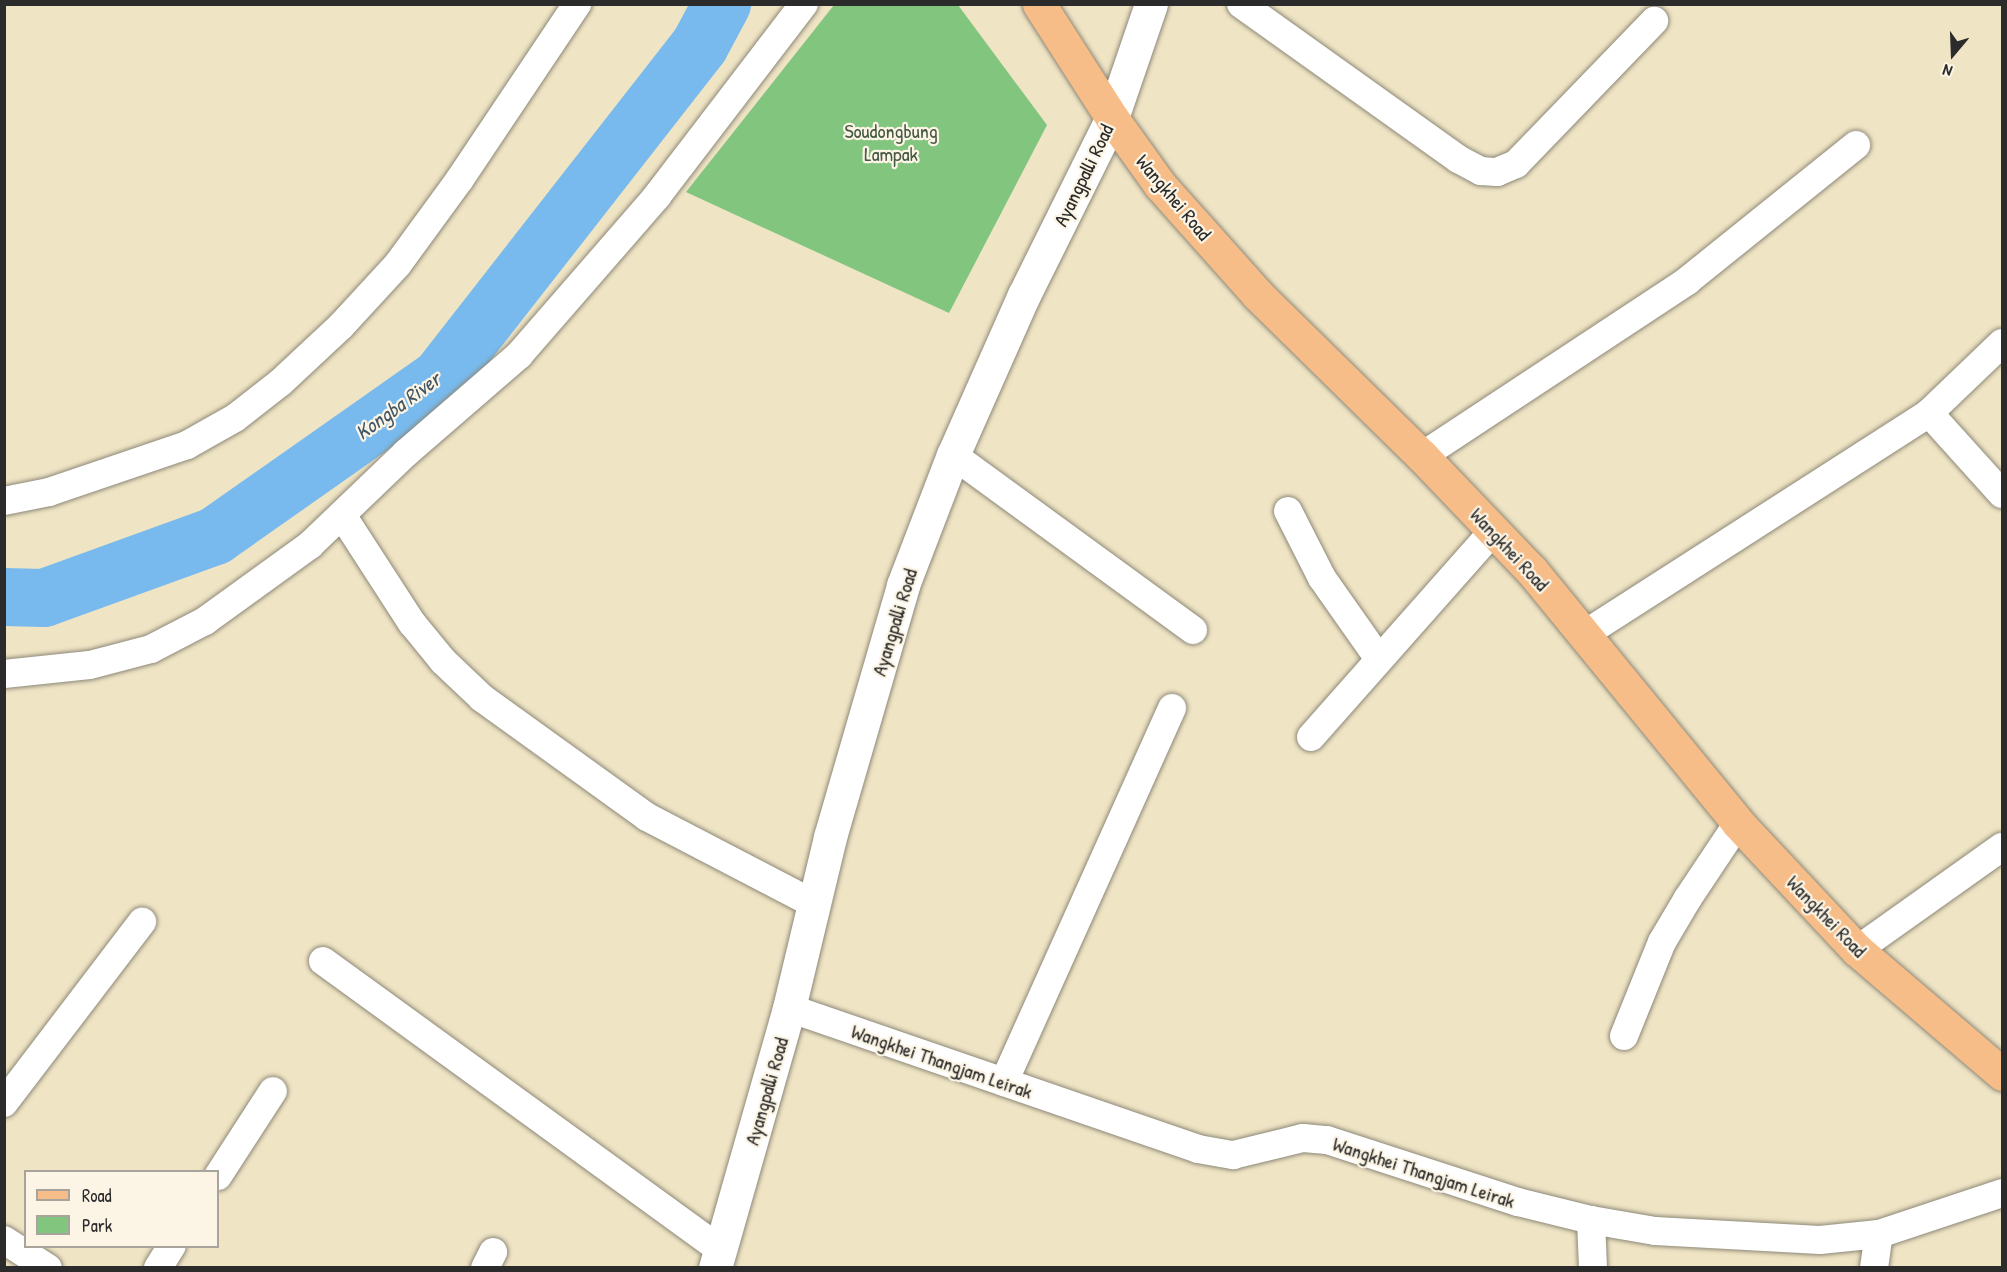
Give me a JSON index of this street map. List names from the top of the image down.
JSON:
{
  "streets": {
    "main road": ["Wangkhei Road"],
    "street": ["Ayangpalli Road", "Wangkhei Thangjam Leirak"]
  },
  "crossings": [
    ["Ayangpalli Road", "Wangkhei Road"],
    ["Ayangpalli Road", "Wangkhei Thangjam Leirak"]
  ],
  "water": ["Kongba River"],
  "parks": ["Soudongbung Lampak"],
  "legend": ["Road", "Park"],
  "north": "bottom"
}
